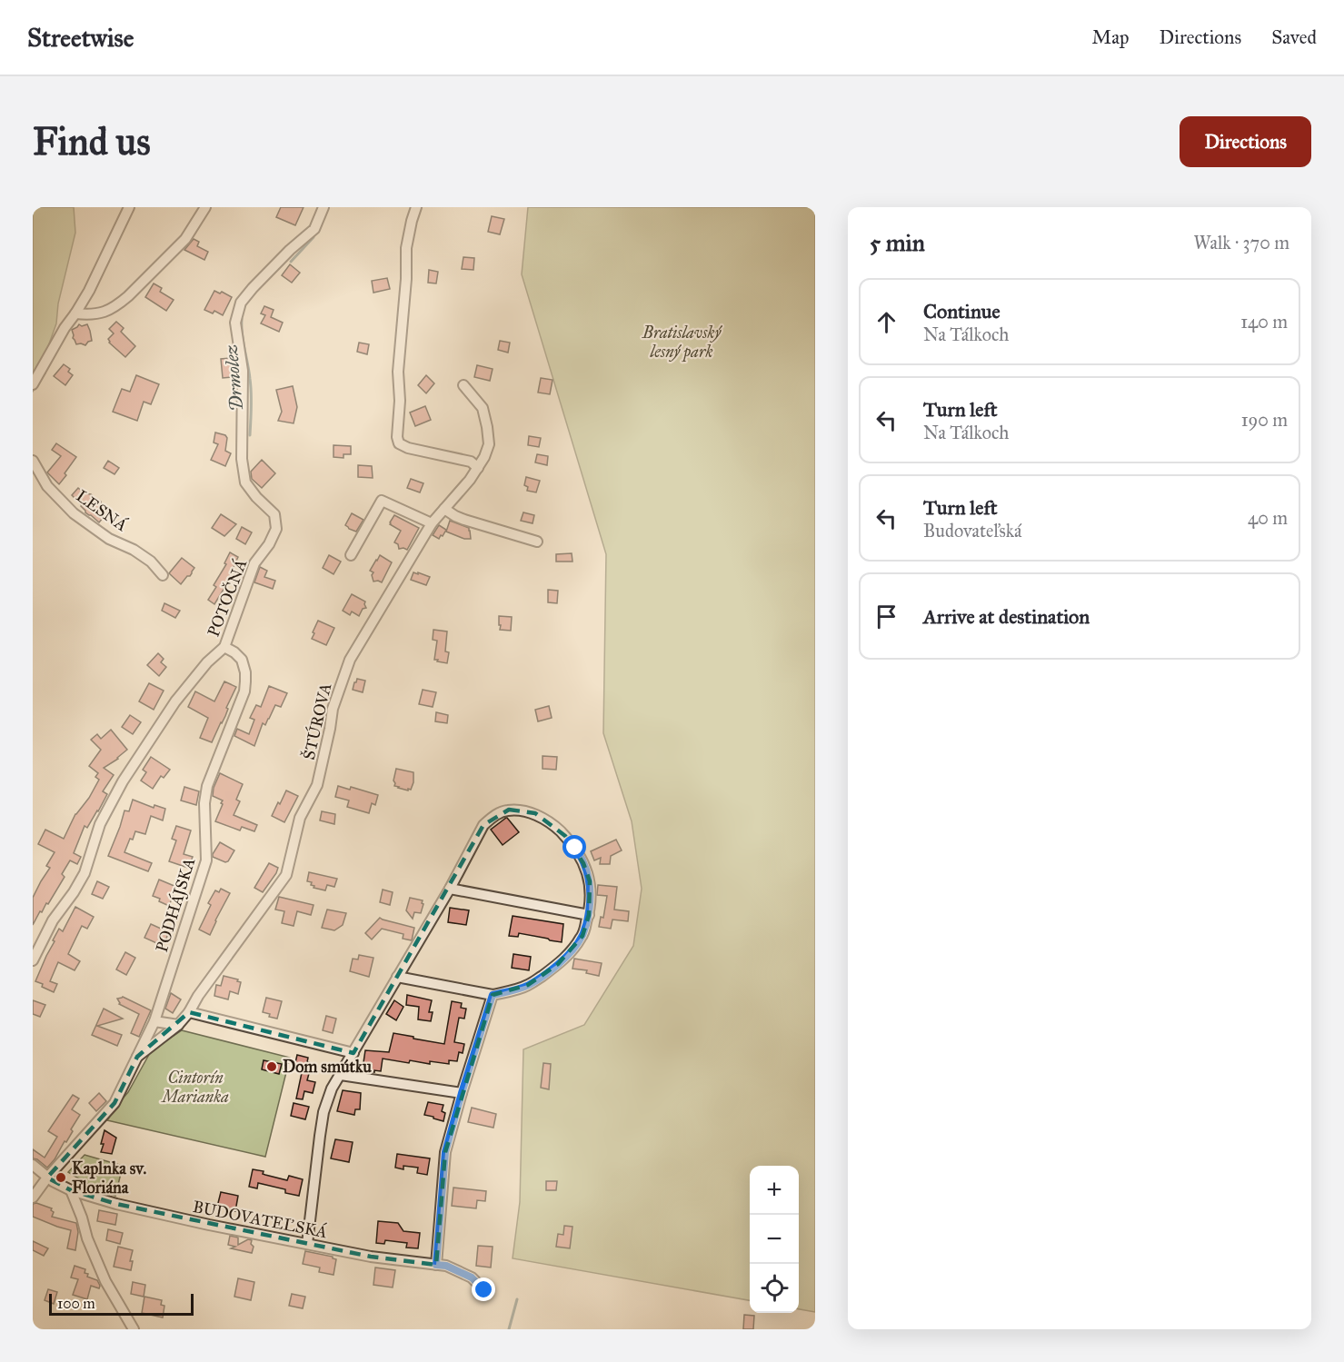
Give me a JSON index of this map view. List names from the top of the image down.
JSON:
{
  "streets": {
    "street": [
      "LESNÁ",
      "POTOČNÁ",
      "ŠTÚROVA",
      "PODHÁJSKA",
      "BUDOVATEĽSKÁ"
    ]
  },
  "crossings": [
    ["POTOČNÁ", "PODHÁJSKA"],
    ["ŠTÚROVA", "PODHÁJSKA"],
    ["ŠTÚROVA", "BUDOVATEĽSKÁ"]
  ],
  "water": ["Drmolez"],
  "parks": ["Bratislavský lesný park", "Cintorín Marianka"],
  "places": ["Dom smútku", "Kaplnka sv. Floriána"],
  "scale_bar": "100 m",
  "page": {
    "header": "Streetwise",
    "nav": ["Map", "Directions", "Saved"],
    "buttons": "Directions",
    "title": "Find us",
    "heading": ["5 min", "Walk · 370 m"],
    "list": [
      ["Continue", "Na Tálkoch", "140 m"],
      ["Turn left", "Na Tálkoch", "190 m"],
      ["Turn left", "Budovateľská", "40 m"],
      "Arrive at destination"
    ],
    "map_buttons": ["+", "−"],
    "scale": "100 m"
  }
}
